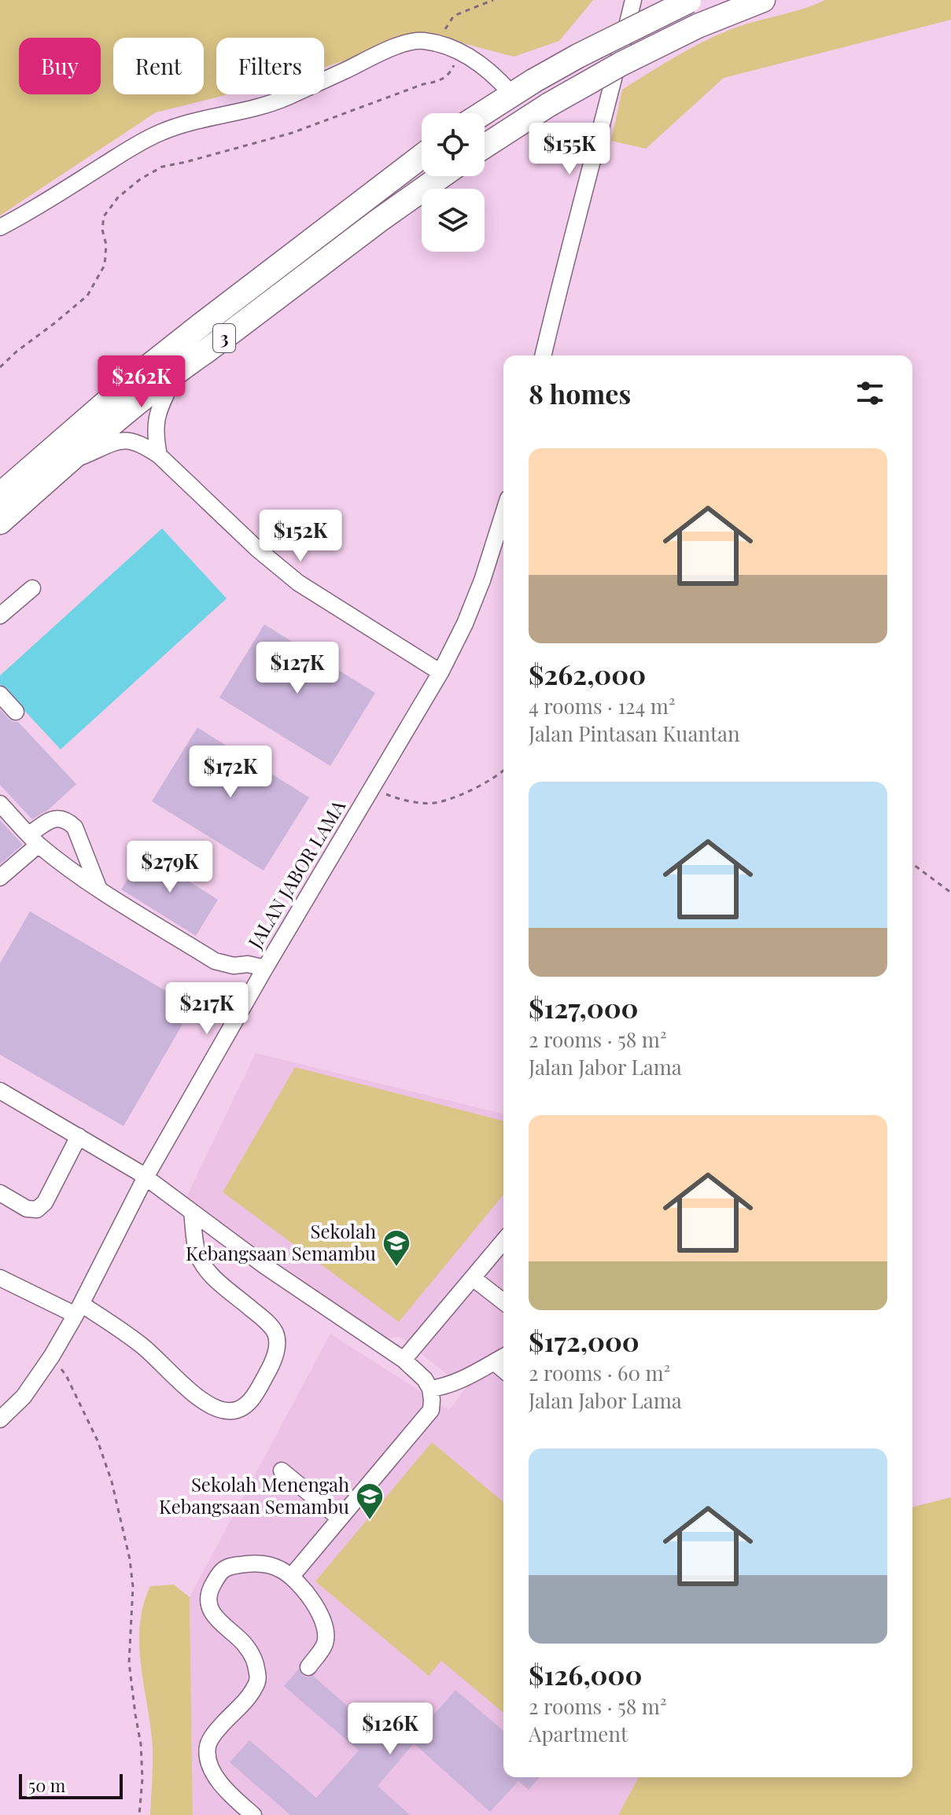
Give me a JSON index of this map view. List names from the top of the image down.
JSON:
{
  "streets": {
    "highway": ["3"],
    "street": ["JALAN JABOR LAMA"]
  },
  "places": {
    "school or university": ["Sekolah Kebangsaan Semambu", "Sekolah Menengah Kebangsaan Semambu"]
  },
  "scale_bar": "50 m",
  "page": {
    "chip": ["Buy", "Rent", "Filters"],
    "price": [
      "$155K",
      "$262K",
      "$152K",
      "$127K",
      "$172K",
      "$279K",
      "$217K",
      "$126K"
    ],
    "heading": "8 homes",
    "list": [
      {
        "name": "$262,000",
        "note": "4 rooms · 124 m² · Jalan Pintasan Kuantan"
      },
      {
        "name": "$127,000",
        "note": "2 rooms · 58 m² · Jalan Jabor Lama"
      },
      {
        "name": "$172,000",
        "note": "2 rooms · 60 m² · Jalan Jabor Lama"
      },
      {
        "name": "$126,000",
        "note": "2 rooms · 58 m² · Apartment"
      }
    ],
    "scale": "50 m"
  }
}
